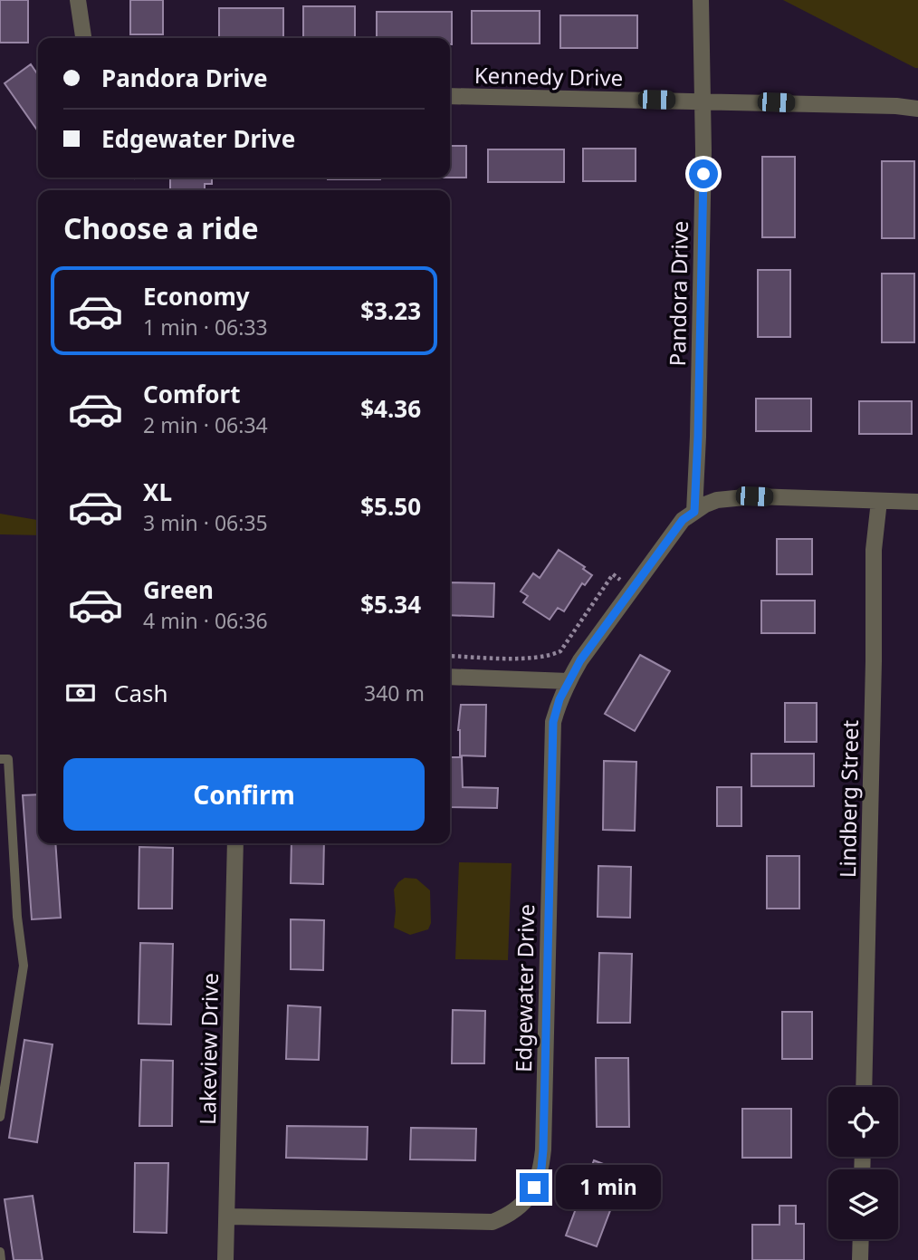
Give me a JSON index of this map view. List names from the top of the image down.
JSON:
{
  "streets": {
    "street": [
      "Kennedy Drive",
      "Pandora Drive",
      "Lindberg Street",
      "Edgewater Drive",
      "Lakeview Drive"
    ]
  },
  "crossings": [
    ["Kennedy Drive", "Pandora Drive"],
    ["Pandora Drive", "Edgewater Drive"],
    ["Edgewater Drive", "Lakeview Drive"]
  ],
  "page": {
    "banner": ["Pandora Drive", "Edgewater Drive"],
    "heading": "Choose a ride",
    "list": [
      {
        "name": "Economy",
        "note": "1 min · 06:33",
        "value": "$3.23"
      },
      {
        "name": "Comfort",
        "note": "2 min · 06:34",
        "value": "$4.36"
      },
      {
        "name": "XL",
        "note": "3 min · 06:35",
        "value": "$5.50"
      },
      {
        "name": "Green",
        "note": "4 min · 06:36",
        "value": "$5.34"
      }
    ],
    "pay": ["Cash", "340 m"],
    "buttons": "Confirm",
    "bubble": "1 min"
  }
}
